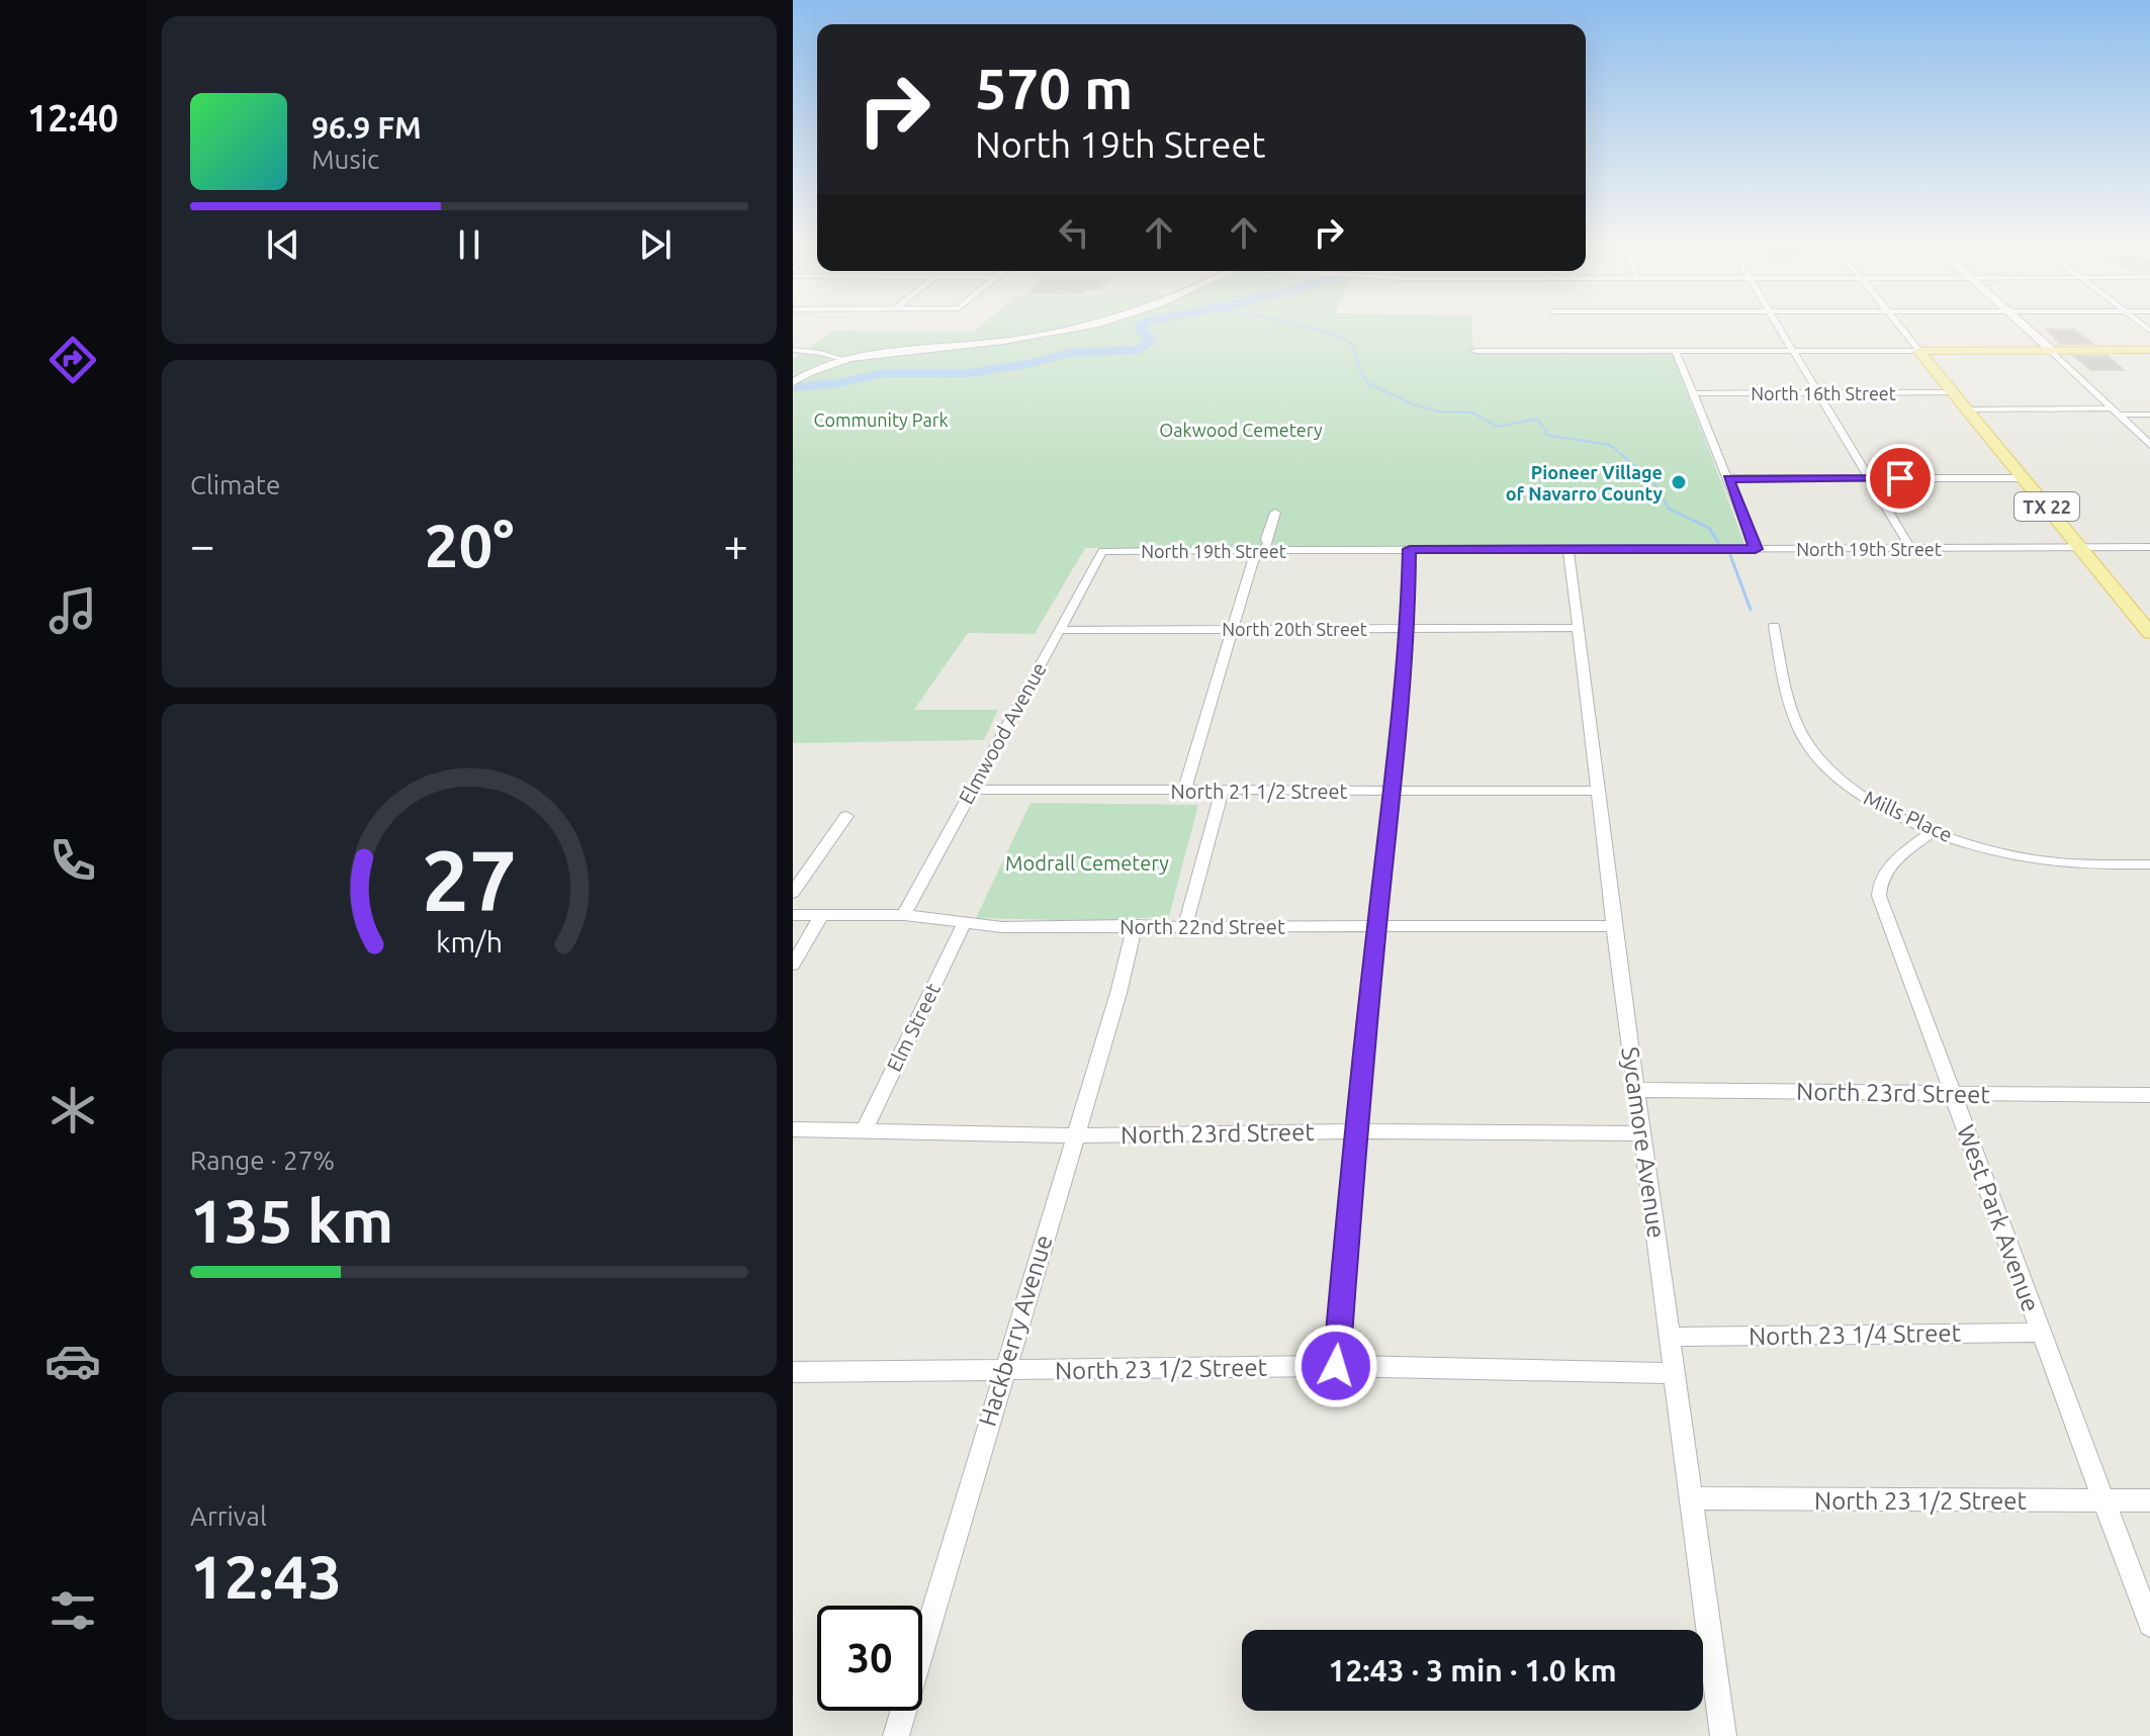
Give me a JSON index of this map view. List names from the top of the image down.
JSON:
{
  "streets": {
    "main road": ["TX 22"],
    "street": [
      "North 16th Street",
      "North 19th Street",
      "North 20th Street",
      "Elmwood Avenue",
      "North 21 1/2 Street",
      "Mills Place",
      "North 22nd Street",
      "Elm Street",
      "North 23rd Street",
      "Sycamore Avenue",
      "West Park Avenue",
      "Hackberry Avenue",
      "North 23 1/4 Street",
      "North 23 1/2 Street"
    ]
  },
  "crossings": [
    ["North 16th Street", "TX 22"],
    ["TX 22", "North 19th Street"],
    ["North 19th Street", "Elmwood Avenue"],
    ["North 19th Street", "Sycamore Avenue"],
    ["North 20th Street", "Elmwood Avenue"],
    ["North 20th Street", "Sycamore Avenue"],
    ["Elmwood Avenue", "North 21 1/2 Street"],
    ["Elmwood Avenue", "North 22nd Street"],
    ["North 21 1/2 Street", "Sycamore Avenue"],
    ["Mills Place", "West Park Avenue"],
    ["North 22nd Street", "Elm Street"],
    ["North 22nd Street", "Sycamore Avenue"],
    ["North 22nd Street", "Hackberry Avenue"],
    ["Elm Street", "North 23rd Street"],
    ["North 23rd Street", "Sycamore Avenue"],
    ["North 23rd Street", "West Park Avenue"],
    ["North 23rd Street", "Hackberry Avenue"],
    ["Sycamore Avenue", "North 23 1/4 Street"],
    ["Sycamore Avenue", "North 23 1/2 Street"],
    ["West Park Avenue", "North 23 1/4 Street"],
    ["West Park Avenue", "North 23 1/2 Street"],
    ["Hackberry Avenue", "North 23 1/2 Street"]
  ],
  "parks": ["Community Park", "Oakwood Cemetery", "Modrall Cemetery"],
  "places": ["Pioneer Village of Navarro County"],
  "page": {
    "tabs": "12:40",
    "turn": ["570 m", "North 19th Street"],
    "song": ["96.9 FM", "Music"],
    "tile": [
      "Climate",
      ["Range · 27%", "135 km"],
      ["Arrival", "12:43"]
    ],
    "heat": ["−", "20°", "+"],
    "limit": "30",
    "trip": "12:43 · 3 min · 1.0 km",
    "gauge": ["27", "km/h"]
  }
}
